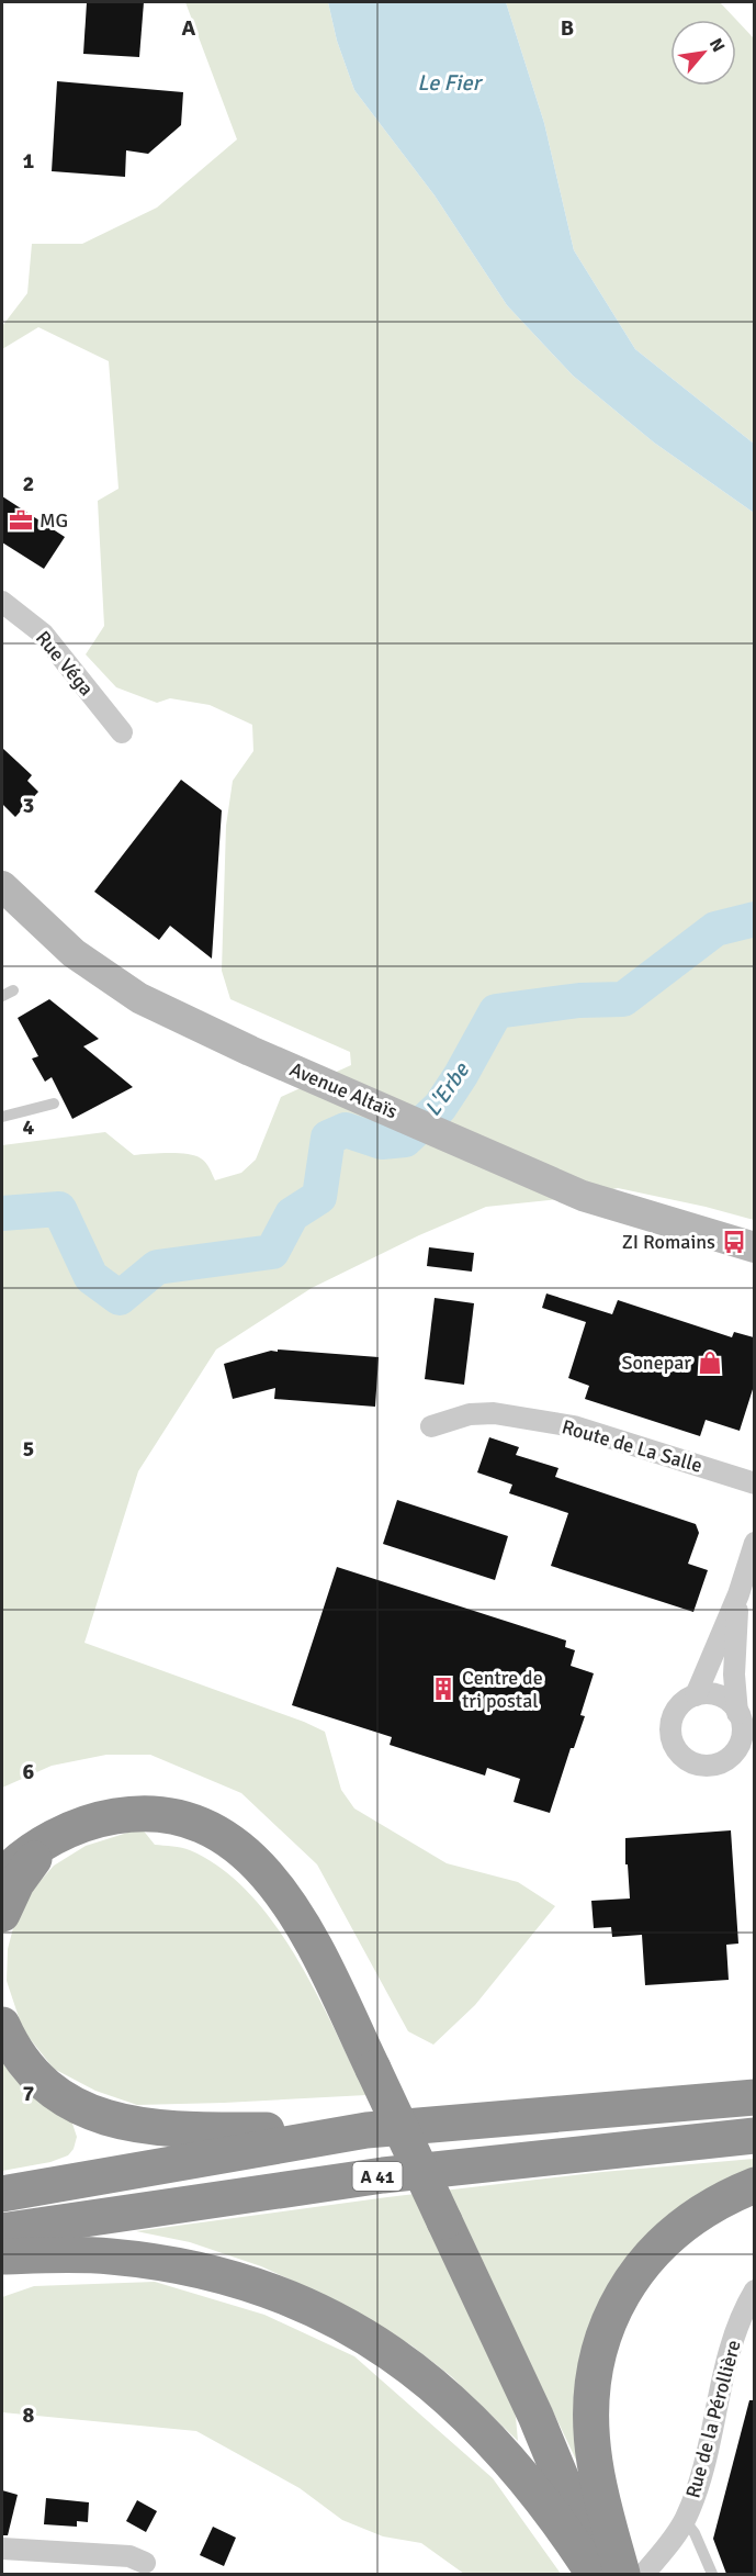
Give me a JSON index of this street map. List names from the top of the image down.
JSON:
{
  "streets": {
    "highway": ["A 41"],
    "street": [
      "Rue Véga",
      "Avenue Altaïs",
      "Route de La Salle",
      "Rue de la Pérollière"
    ]
  },
  "water": ["Le Fier", "L'Erbe"],
  "places": {
    "office": ["MG"],
    "bus stop": ["ZI Romains"],
    "shop": ["Sonepar"],
    "building": ["Centre de tri postal"]
  },
  "north": "top right",
  "grid": {
    "columns": ["A", "B"],
    "rows": [
      "1",
      "2",
      "3",
      "4",
      "5",
      "6",
      "7",
      "8"
    ]
  }
}
